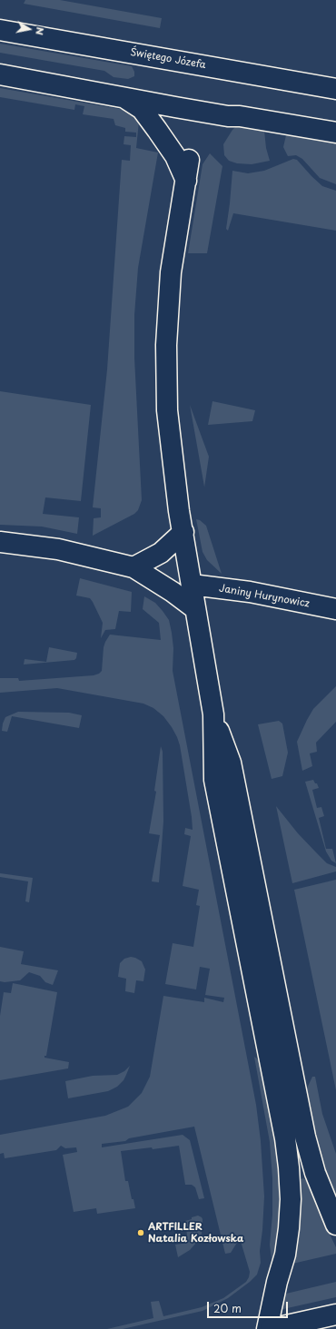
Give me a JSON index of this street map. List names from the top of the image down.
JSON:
{
  "streets": {
    "street": ["Świętego Józefa", "Janiny Hurynowicz"]
  },
  "places": ["ARTFILLER Natalia Kozłowska"],
  "scale_bar": "20 m",
  "north": "right"
}
